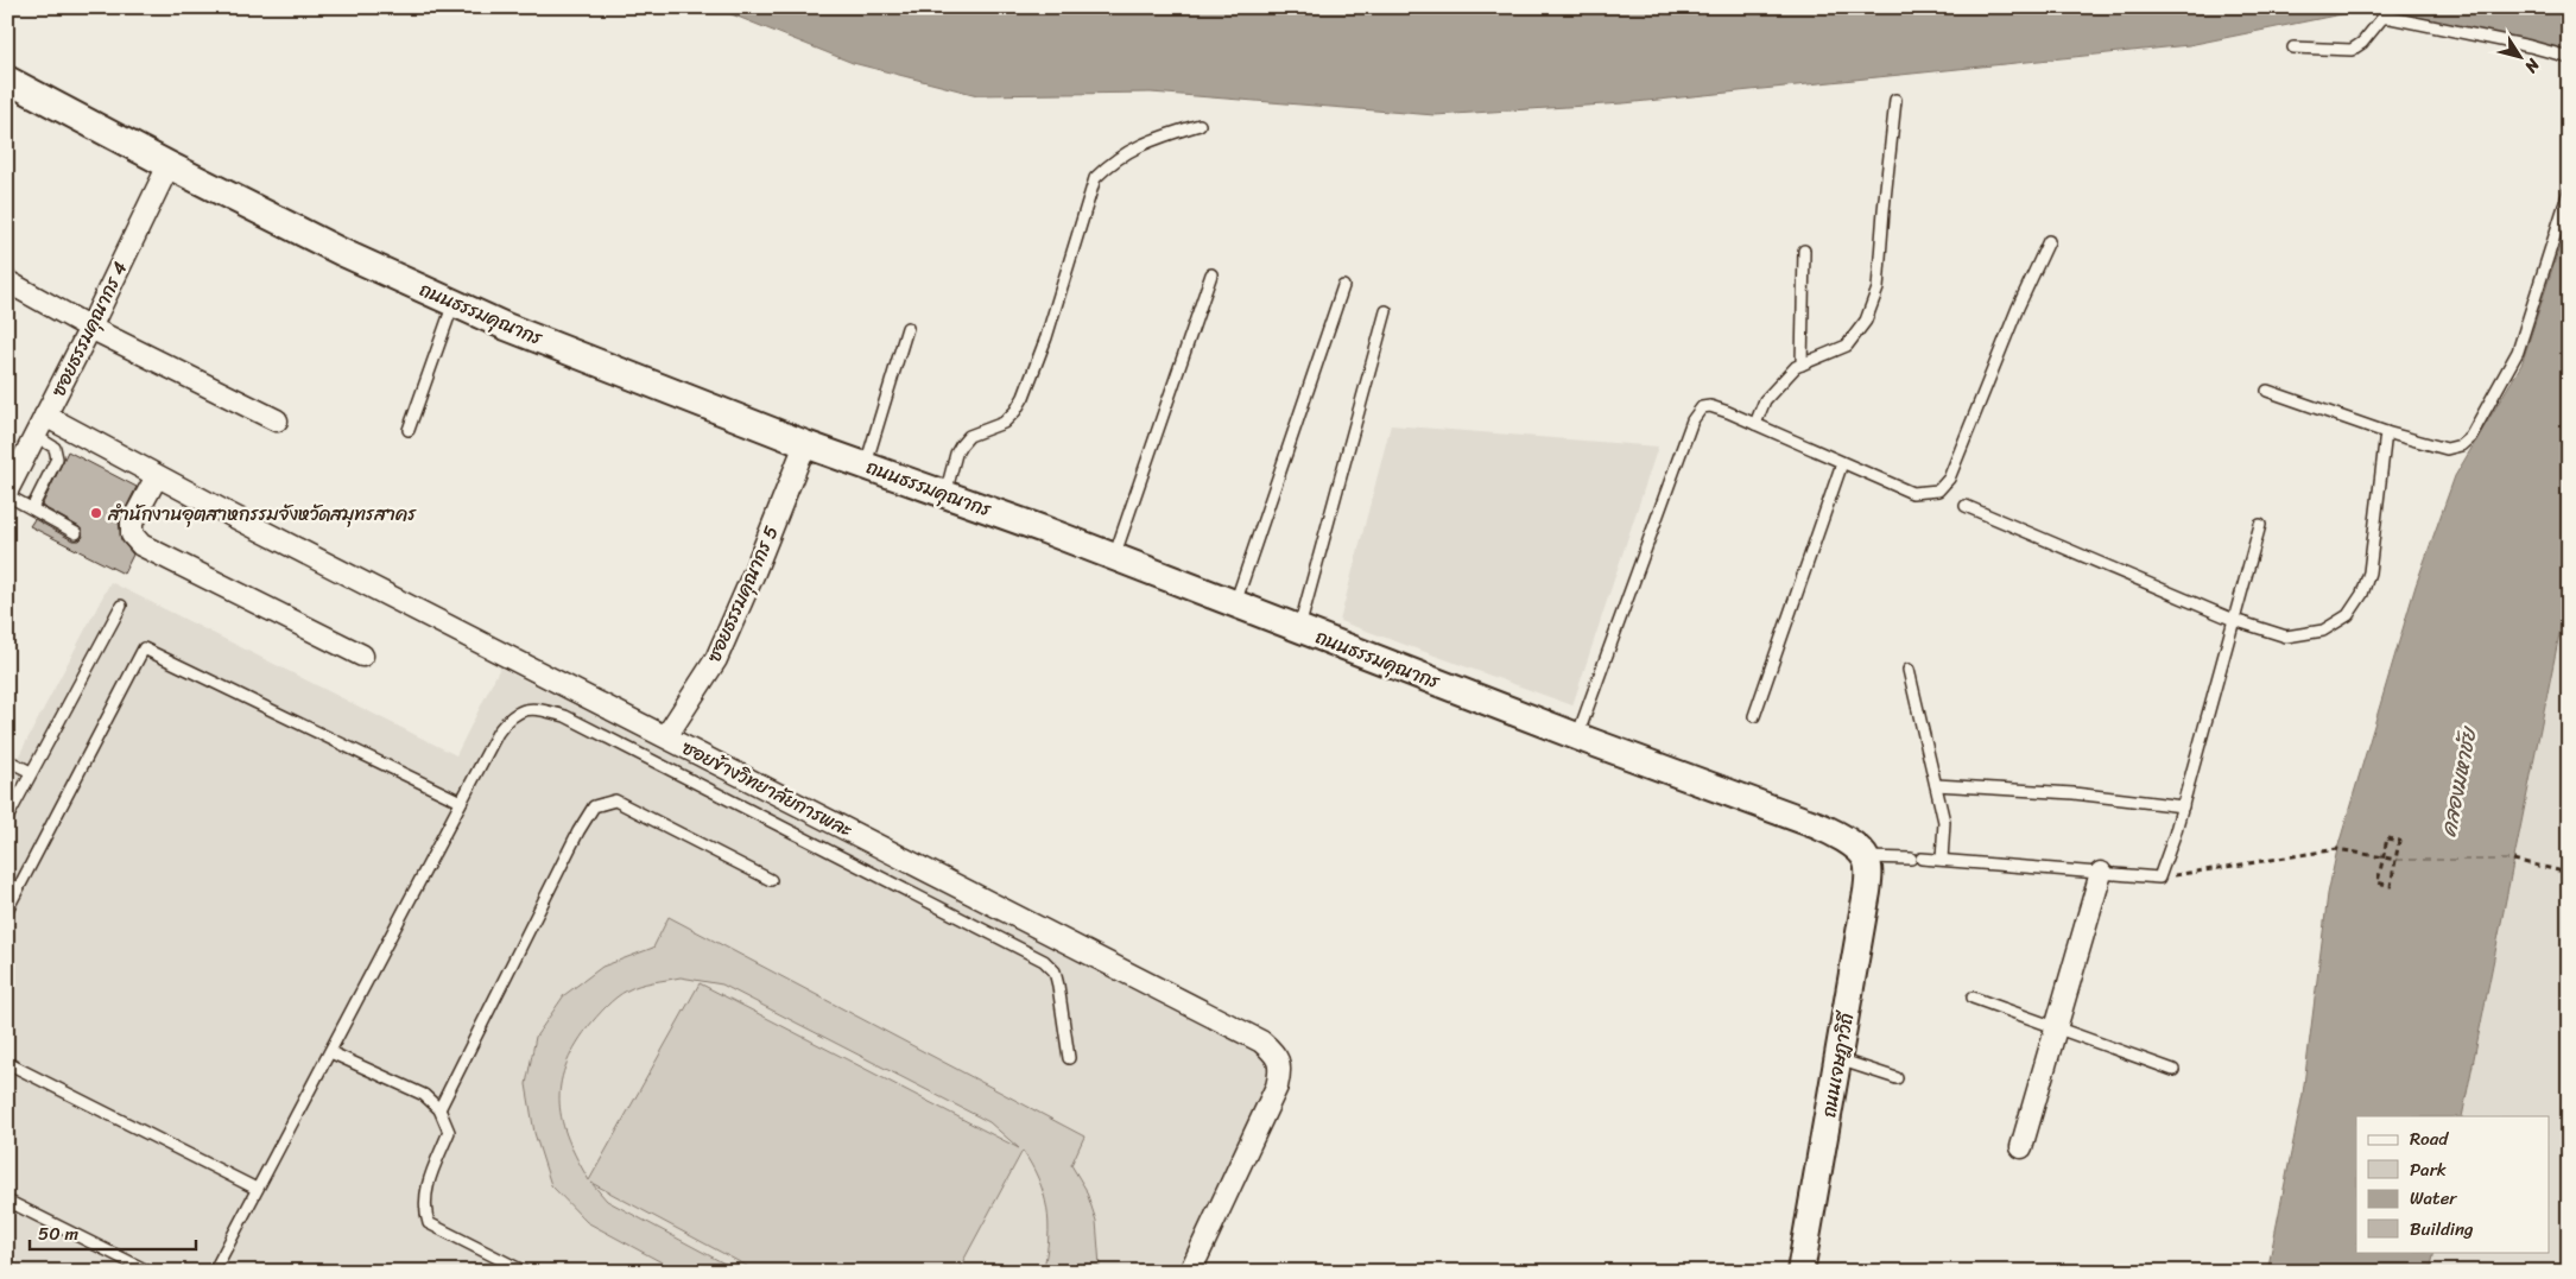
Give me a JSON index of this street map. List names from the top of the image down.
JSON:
{
  "streets": {
    "street": [
      "ถนนธรรมคุณากร",
      "ซอยธรรมคุณากร 4",
      "ซอยธรรมคุณากร 5",
      "ซอยข้างวิทยาลัยการพละ",
      "ถนนเจษฎาวิถี"
    ]
  },
  "crossings": [
    ["ถนนธรรมคุณากร", "ซอยธรรมคุณากร 4"],
    ["ถนนธรรมคุณากร", "ซอยธรรมคุณากร 5"],
    ["ถนนธรรมคุณากร", "ถนนเจษฎาวิถี"],
    ["ซอยธรรมคุณากร 4", "ซอยข้างวิทยาลัยการพละ"],
    ["ซอยธรรมคุณากร 5", "ซอยข้างวิทยาลัยการพละ"]
  ],
  "water": ["คลองมหาชัย"],
  "places": ["สำนักงานอุตสาหกรรมจังหวัดสมุทรสาคร"],
  "legend": [
    "Road",
    "Park",
    "Water",
    "Building"
  ],
  "scale_bar": "50 m",
  "north": "bottom right"
}
